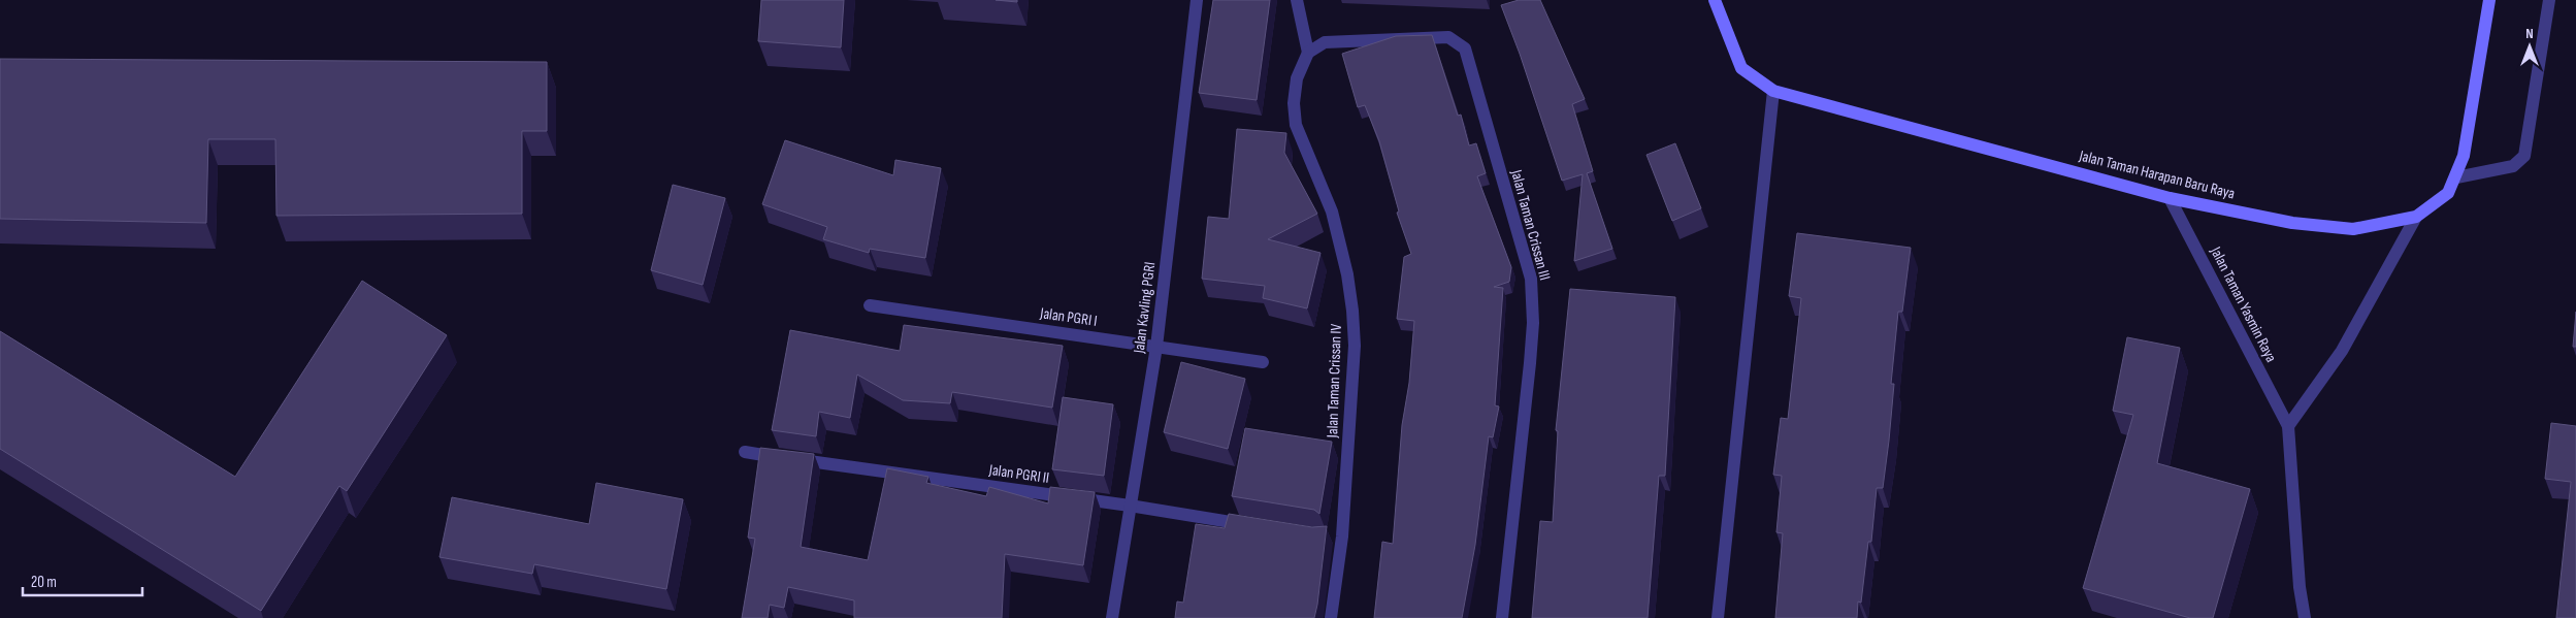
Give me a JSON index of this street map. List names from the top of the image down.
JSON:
{
  "streets": {
    "street": [
      "Jalan Taman Harapan Baru Raya",
      "Jalan Taman Crissan III",
      "Jalan Taman Yasmin Raya",
      "Jalan Kavling PGRI",
      "Jalan PGRI I",
      "Jalan Taman Crissan IV",
      "Jalan PGRI II"
    ]
  },
  "crossings": [
    ["Jalan Taman Harapan Baru Raya", "Jalan Taman Yasmin Raya"],
    ["Jalan Taman Crissan III", "Jalan Taman Crissan IV"],
    ["Jalan Kavling PGRI", "Jalan PGRI I"],
    ["Jalan Kavling PGRI", "Jalan PGRI II"]
  ],
  "scale_bar": "20 m",
  "north": "top"
}
